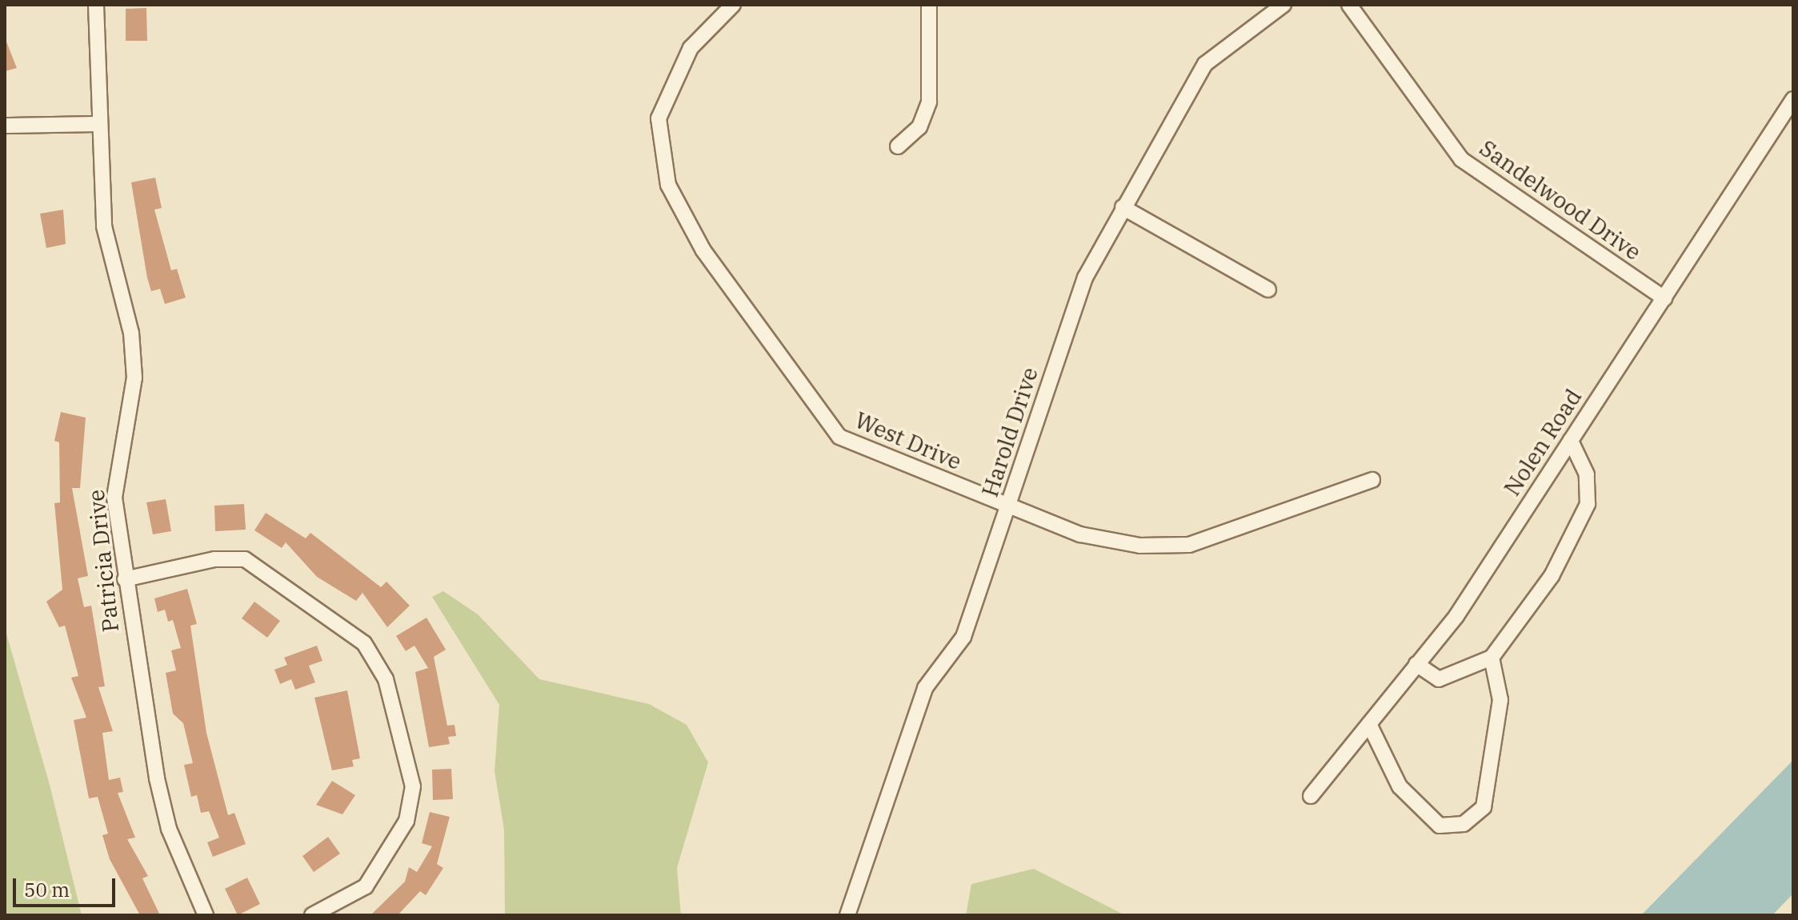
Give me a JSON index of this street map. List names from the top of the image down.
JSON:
{
  "streets": {
    "street": [
      "Sandelwood Drive",
      "Harold Drive",
      "West Drive",
      "Nolen Road",
      "Patricia Drive"
    ]
  },
  "crossings": [
    ["Sandelwood Drive", "Nolen Road"],
    ["Harold Drive", "West Drive"]
  ],
  "scale_bar": "50 m"
}
